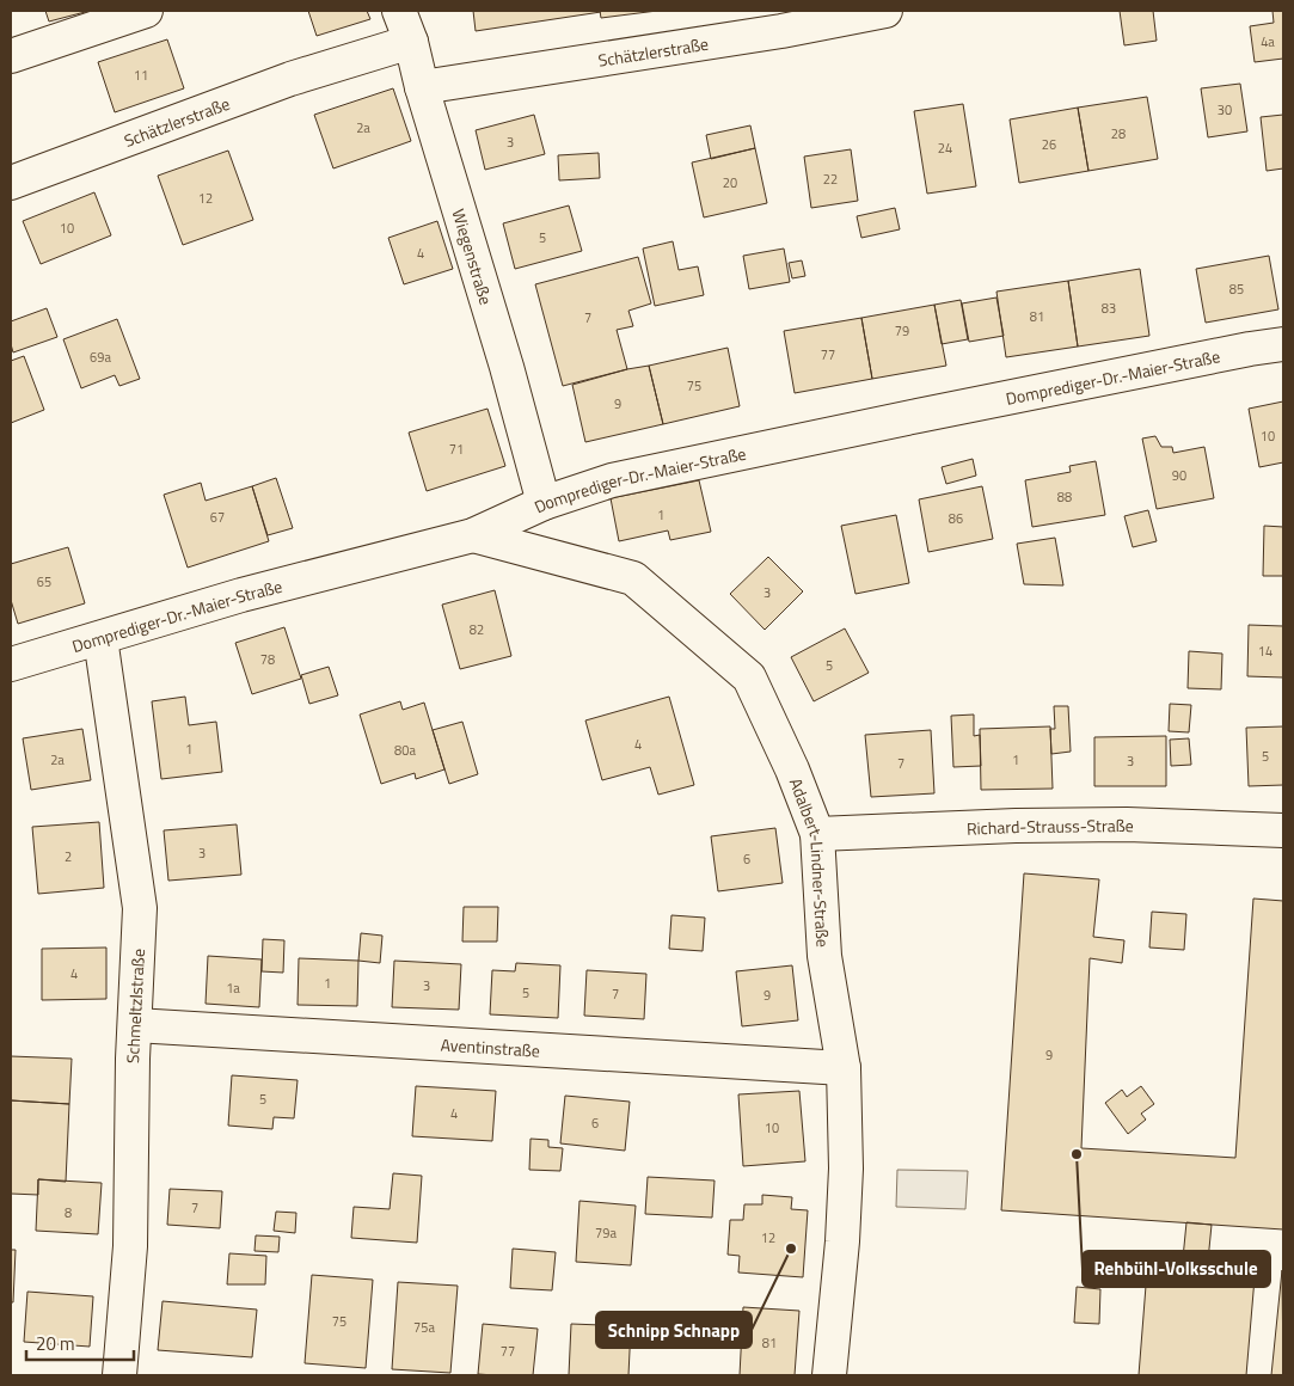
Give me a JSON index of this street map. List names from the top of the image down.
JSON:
{
  "streets": {
    "street": [
      "Schätzlerstraße",
      "Wiegenstraße",
      "Domprediger-Dr.-Maier-Straße",
      "Richard-Strauss-Straße",
      "Adalbert-Lindner-Straße",
      "Schmeltzlstraße",
      "Aventinstraße"
    ]
  },
  "crossings": [
    ["Schätzlerstraße", "Wiegenstraße"],
    ["Wiegenstraße", "Domprediger-Dr.-Maier-Straße"],
    ["Domprediger-Dr.-Maier-Straße", "Adalbert-Lindner-Straße"],
    ["Domprediger-Dr.-Maier-Straße", "Schmeltzlstraße"],
    ["Richard-Strauss-Straße", "Adalbert-Lindner-Straße"],
    ["Adalbert-Lindner-Straße", "Aventinstraße"],
    ["Schmeltzlstraße", "Aventinstraße"]
  ],
  "places": ["Rehbühl-Volksschule", "Schnipp Schnapp"],
  "house_numbers": [
    "4a",
    "11",
    "30",
    "2a",
    "28",
    "3",
    "26",
    "24",
    "22",
    "20",
    "12",
    "10",
    "5",
    "4",
    "85",
    "83",
    "81",
    "7",
    "79",
    "77",
    "69a",
    "75",
    "9",
    "10",
    "71",
    "90",
    "88",
    "1",
    "67",
    "86",
    "65",
    "3",
    "82",
    "14",
    "78",
    "5",
    "4",
    "1",
    "80a",
    "5",
    "2a",
    "1",
    "3",
    "7",
    "3",
    "2",
    "6",
    "4",
    "1",
    "3",
    "1a",
    "5",
    "7",
    "9",
    "9",
    "5",
    "4",
    "6",
    "10",
    "7",
    "8",
    "79a",
    "12",
    "75",
    "75a",
    "81",
    "77"
  ],
  "scale_bar": "20 m"
}
